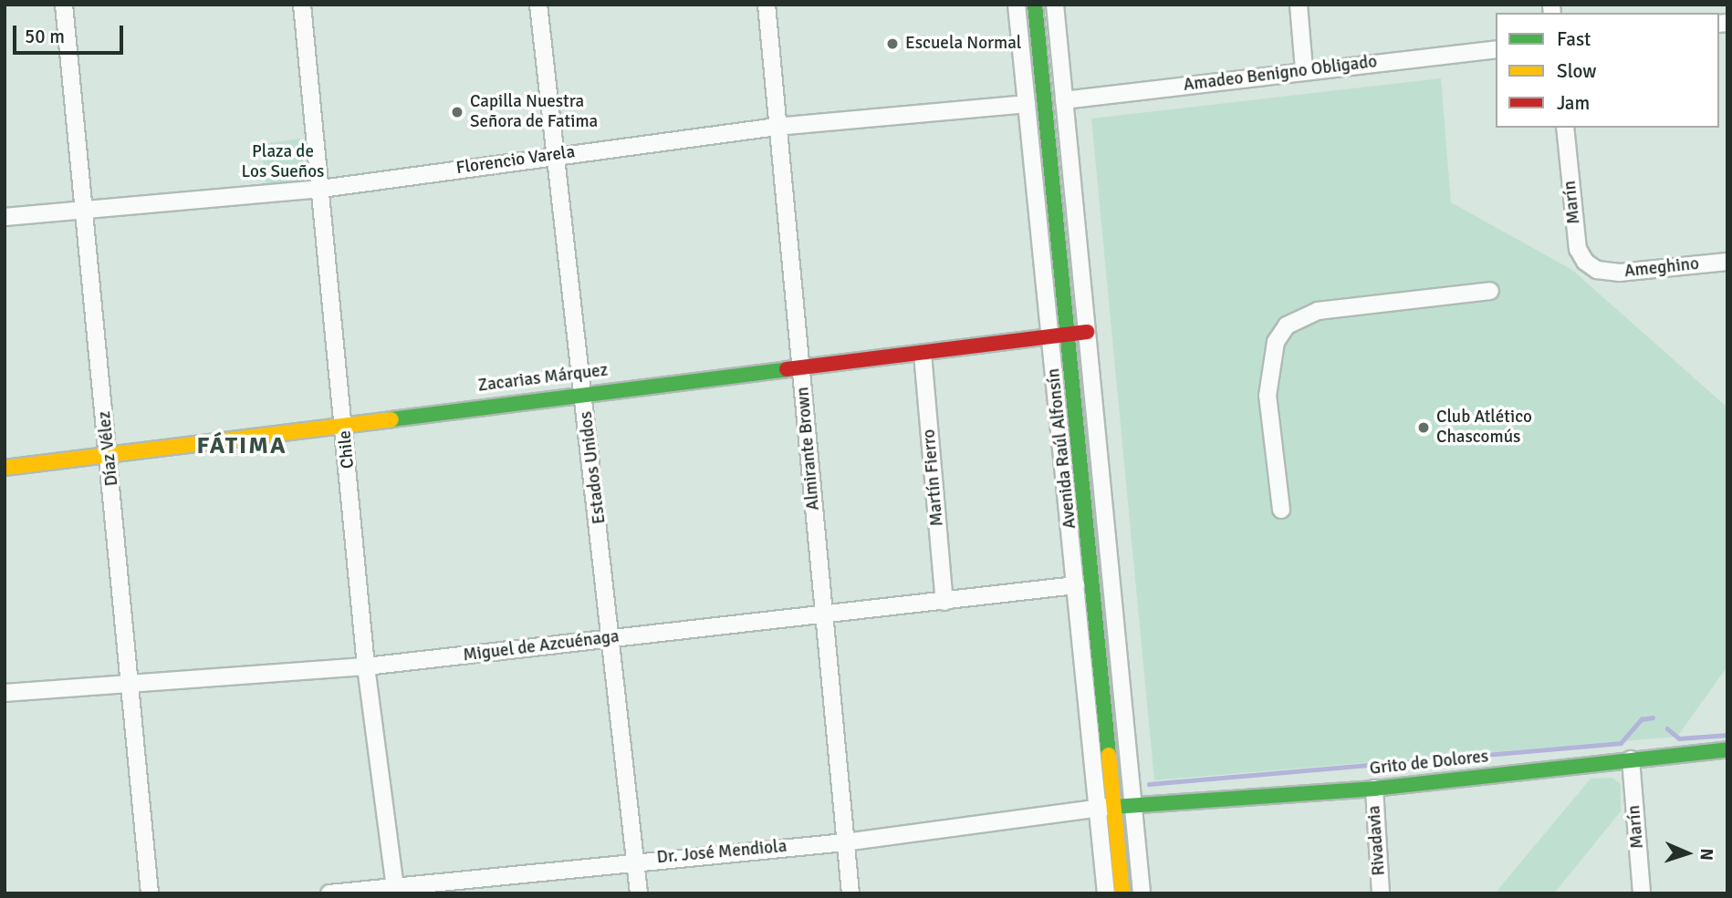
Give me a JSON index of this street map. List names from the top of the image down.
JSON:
{
  "streets": {
    "street": [
      "Amadeo Benigno Obligado",
      "Florencio Varela",
      "Marín",
      "Ameghino",
      "Zacarias Márquez",
      "Díaz Vélez",
      "Almirante Brown",
      "Avenida Raúl Alfonsín",
      "Chile",
      "Estados Unidos",
      "Martín Fierro",
      "Miguel de Azcuénaga",
      "Grito de Dolores",
      "Rivadavia",
      "Dr. José Mendiola"
    ]
  },
  "crossings": [
    ["Amadeo Benigno Obligado", "Avenida Raúl Alfonsín"],
    ["Florencio Varela", "Díaz Vélez"],
    ["Florencio Varela", "Almirante Brown"],
    ["Florencio Varela", "Avenida Raúl Alfonsín"],
    ["Florencio Varela", "Chile"],
    ["Florencio Varela", "Estados Unidos"],
    ["Marín", "Ameghino"],
    ["Marín", "Grito de Dolores"],
    ["Zacarias Márquez", "Díaz Vélez"],
    ["Zacarias Márquez", "Almirante Brown"],
    ["Zacarias Márquez", "Avenida Raúl Alfonsín"],
    ["Zacarias Márquez", "Chile"],
    ["Zacarias Márquez", "Estados Unidos"],
    ["Zacarias Márquez", "Martín Fierro"],
    ["Díaz Vélez", "Miguel de Azcuénaga"],
    ["Almirante Brown", "Miguel de Azcuénaga"],
    ["Almirante Brown", "Dr. José Mendiola"],
    ["Avenida Raúl Alfonsín", "Miguel de Azcuénaga"],
    ["Avenida Raúl Alfonsín", "Grito de Dolores"],
    ["Avenida Raúl Alfonsín", "Dr. José Mendiola"],
    ["Chile", "Miguel de Azcuénaga"],
    ["Chile", "Dr. José Mendiola"],
    ["Estados Unidos", "Miguel de Azcuénaga"],
    ["Estados Unidos", "Dr. José Mendiola"],
    ["Martín Fierro", "Miguel de Azcuénaga"],
    ["Grito de Dolores", "Rivadavia"],
    ["Grito de Dolores", "Dr. José Mendiola"]
  ],
  "districts": ["FÁTIMA"],
  "parks": ["Plaza de Los Sueños"],
  "places": ["Escuela Normal", "Capilla Nuestra Señora de Fatima", "Club Atlético Chascomús"],
  "legend": ["Fast", "Slow", "Jam"],
  "scale_bar": "50 m",
  "north": "right"
}
